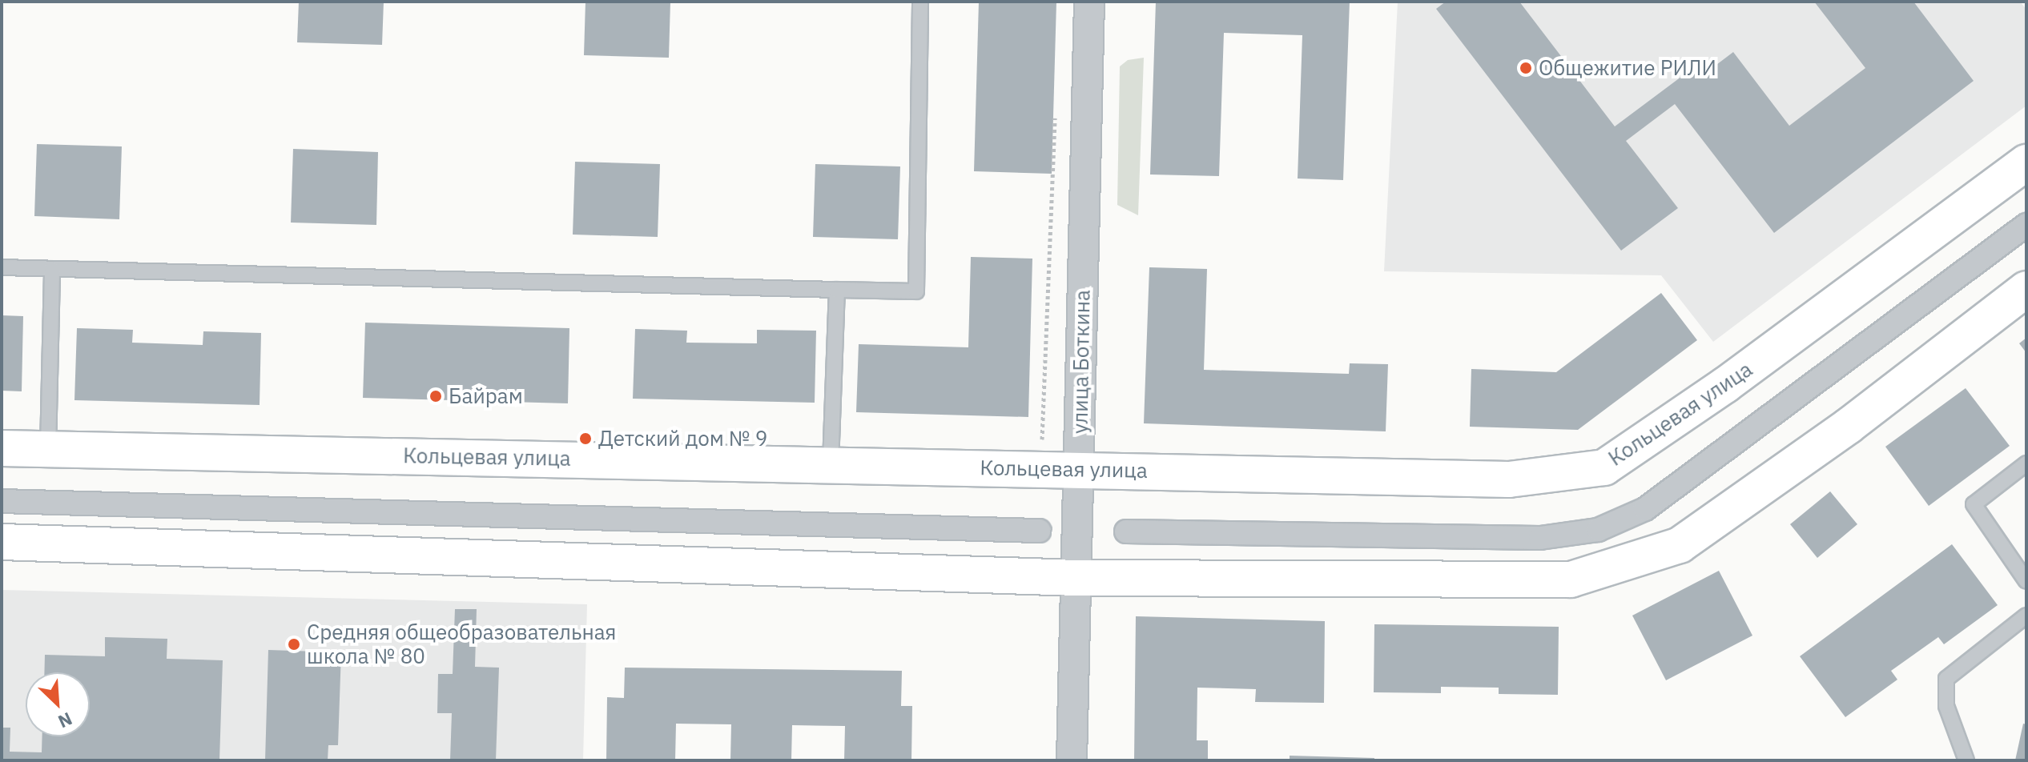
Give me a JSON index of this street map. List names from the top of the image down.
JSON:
{
  "streets": {
    "main road": ["Кольцевая улица"],
    "street": ["улица Боткина"]
  },
  "crossings": [
    ["улица Боткина", "Кольцевая улица"]
  ],
  "places": [
    "Общежитие РИЛИ",
    "Байрам",
    "Детский дом № 9",
    "Средняя общеобразовательная школа № 80"
  ],
  "north": "bottom right"
}
